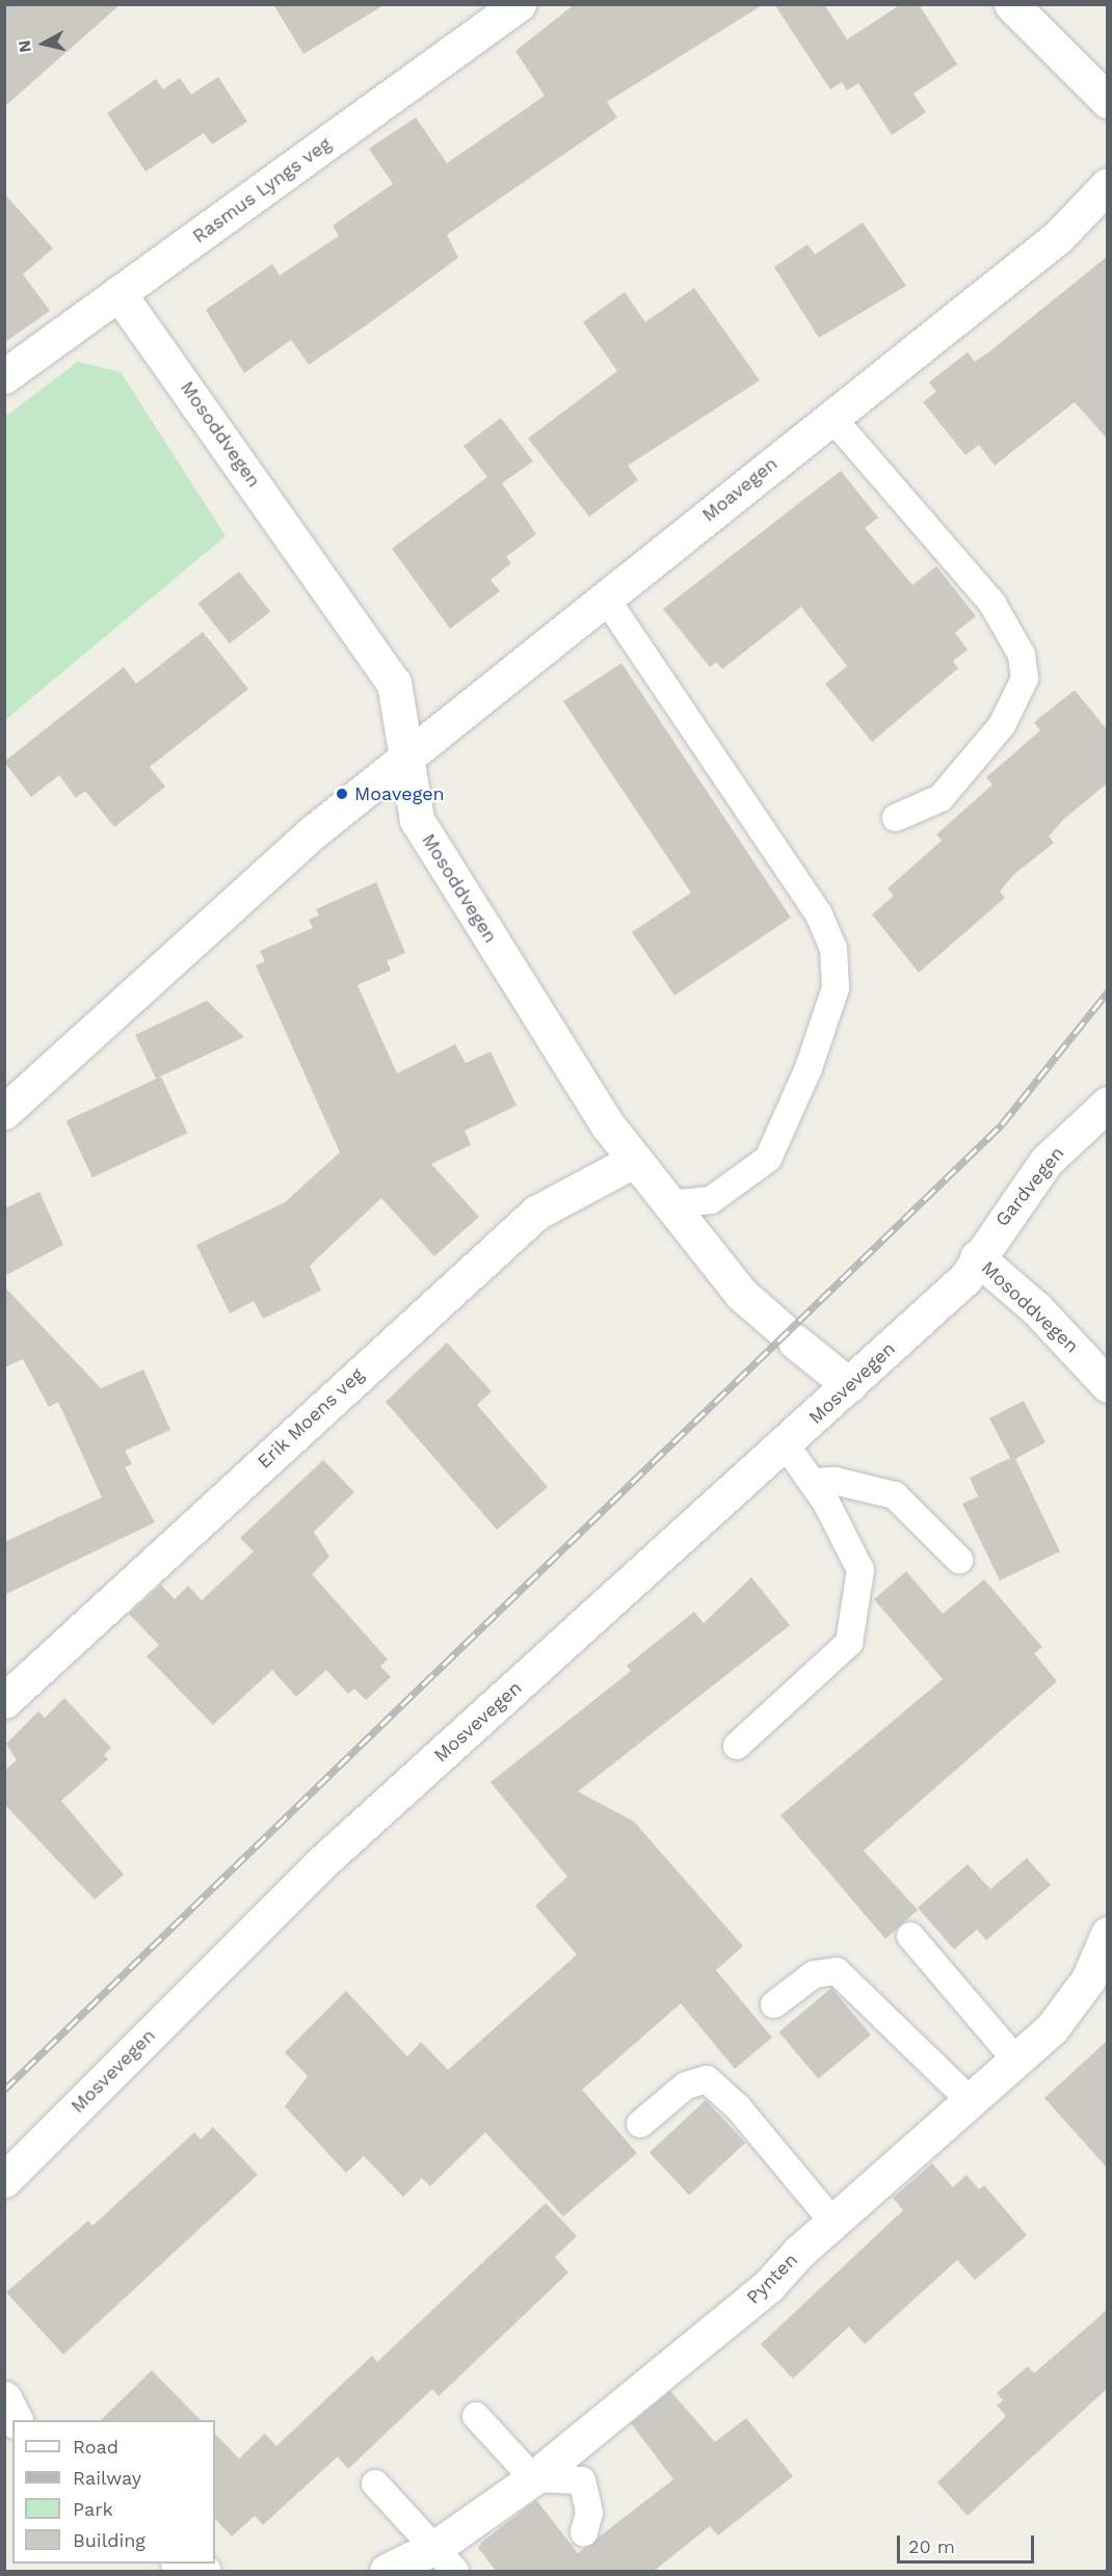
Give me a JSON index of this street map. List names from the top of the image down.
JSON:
{
  "streets": {
    "street": [
      "Rasmus Lyngs veg",
      "Mosoddvegen",
      "Moavegen",
      "Gardvegen",
      "Mosvevegen",
      "Erik Moens veg",
      "Pynten"
    ]
  },
  "crossings": [
    ["Rasmus Lyngs veg", "Mosoddvegen"],
    ["Mosoddvegen", "Moavegen"],
    ["Mosoddvegen", "Gardvegen"],
    ["Mosoddvegen", "Mosvevegen"],
    ["Mosoddvegen", "Erik Moens veg"],
    ["Gardvegen", "Mosvevegen"]
  ],
  "places": ["Moavegen"],
  "legend": [
    "Road",
    "Railway",
    "Park",
    "Building"
  ],
  "scale_bar": "20 m",
  "north": "left"
}
